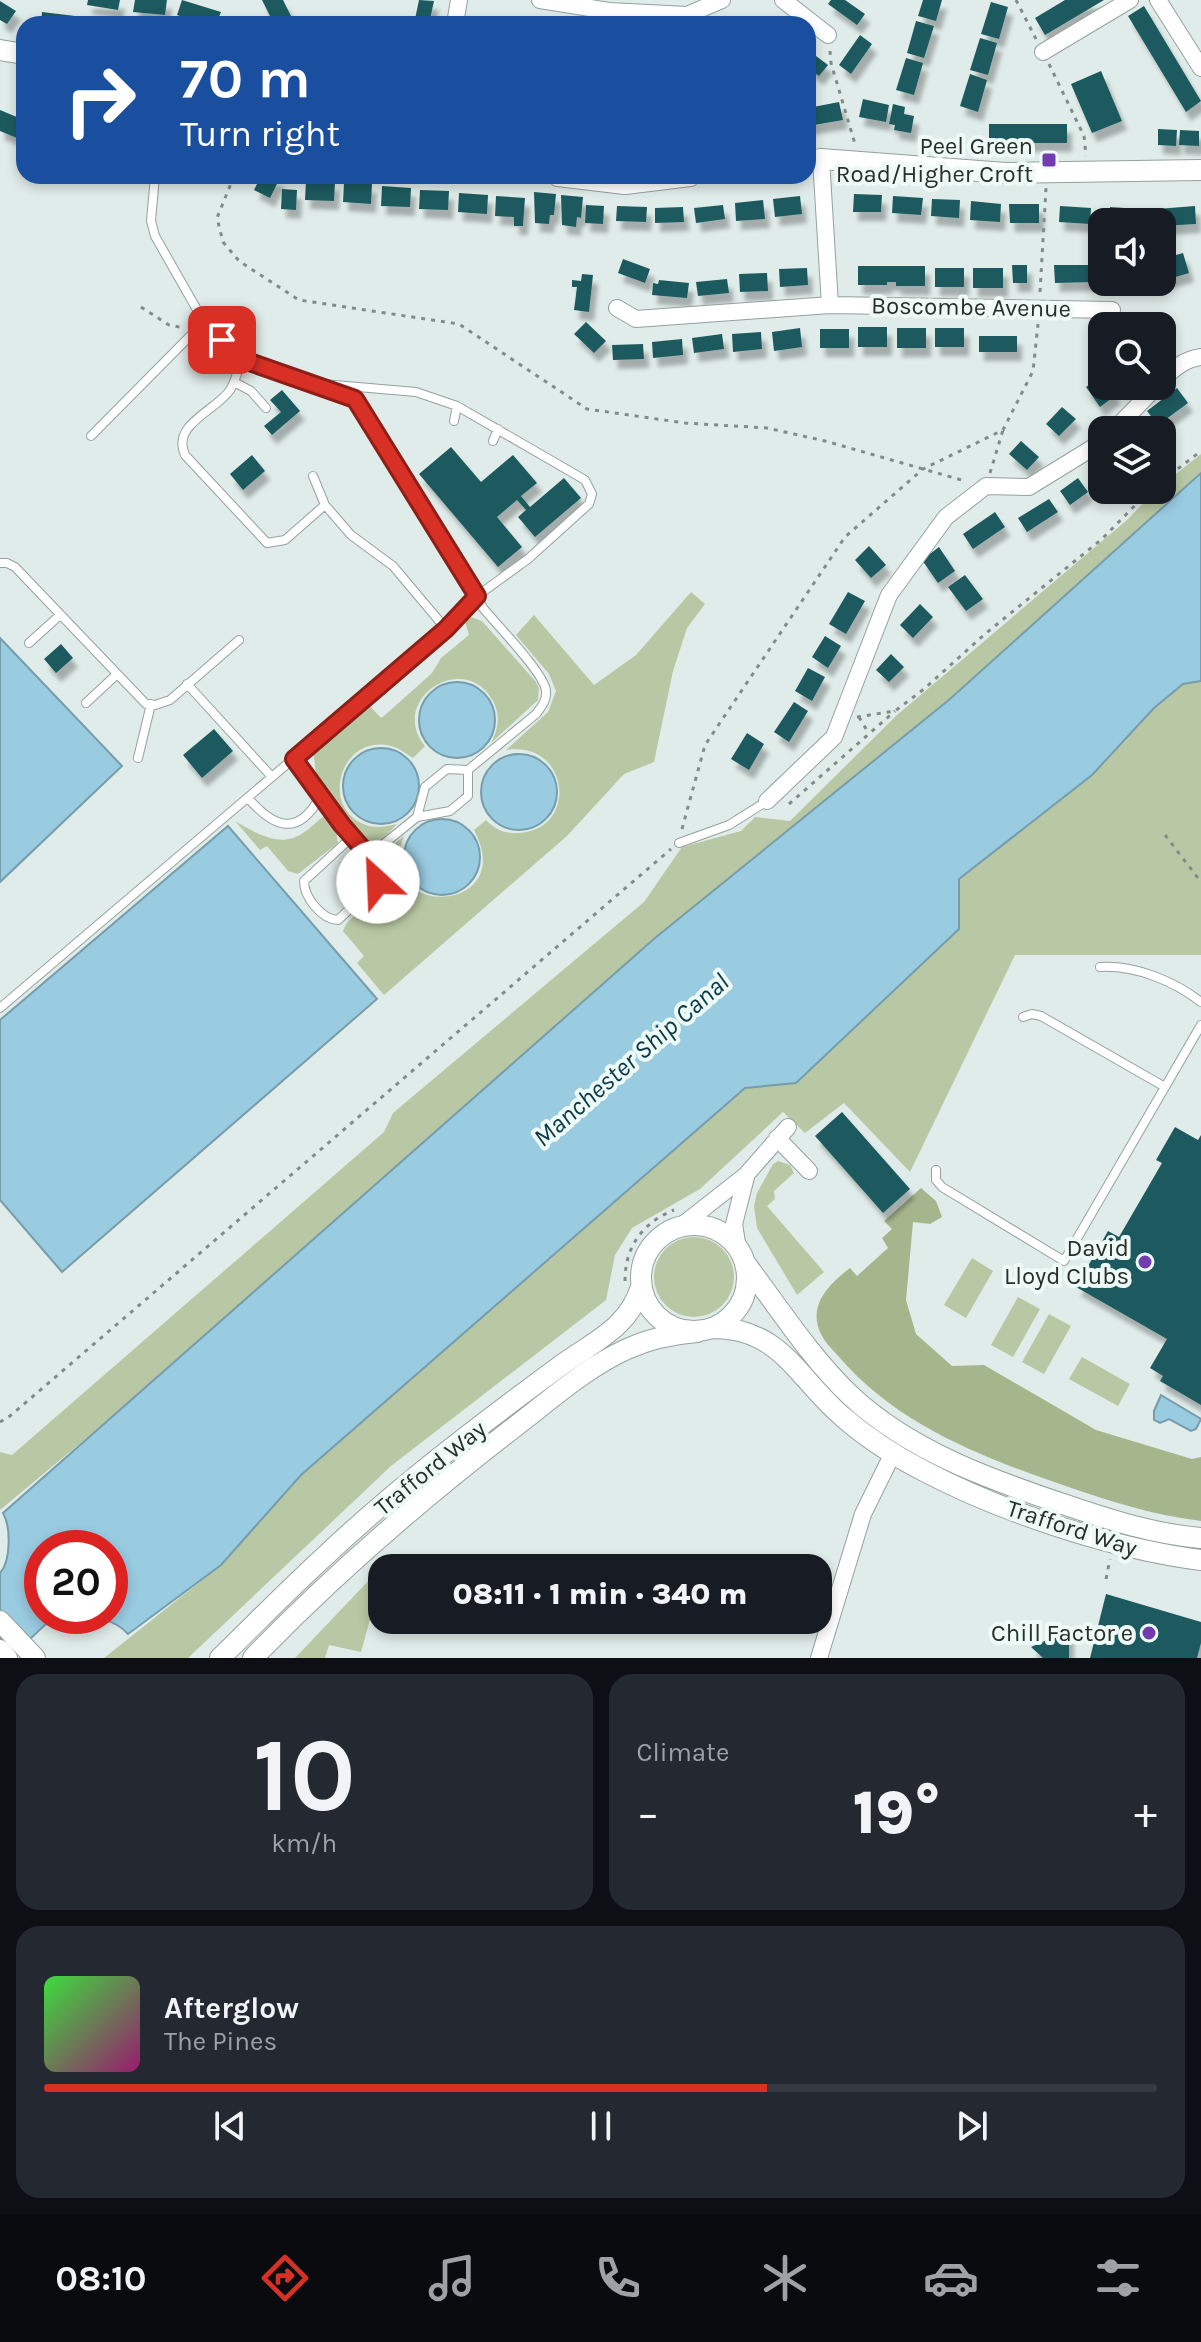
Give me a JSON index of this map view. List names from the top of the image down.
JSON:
{
  "streets": {
    "street": ["Boscombe Avenue", "Trafford Way"]
  },
  "water": ["Manchester Ship Canal"],
  "places": {
    "transit": ["Peel Green Road/Higher Croft"],
    "other": ["David Lloyd Clubs", "Chill Factor e"]
  },
  "page": {
    "turn": ["70 m", "Turn right"],
    "limit": "20",
    "trip": "08:11 · 1 min · 340 m",
    "tile": [
      ["10", "km/h"],
      "Climate"
    ],
    "heat": ["−", "19°", "+"],
    "song": ["Afterglow", "The Pines"],
    "tabs": "08:10"
  }
}
